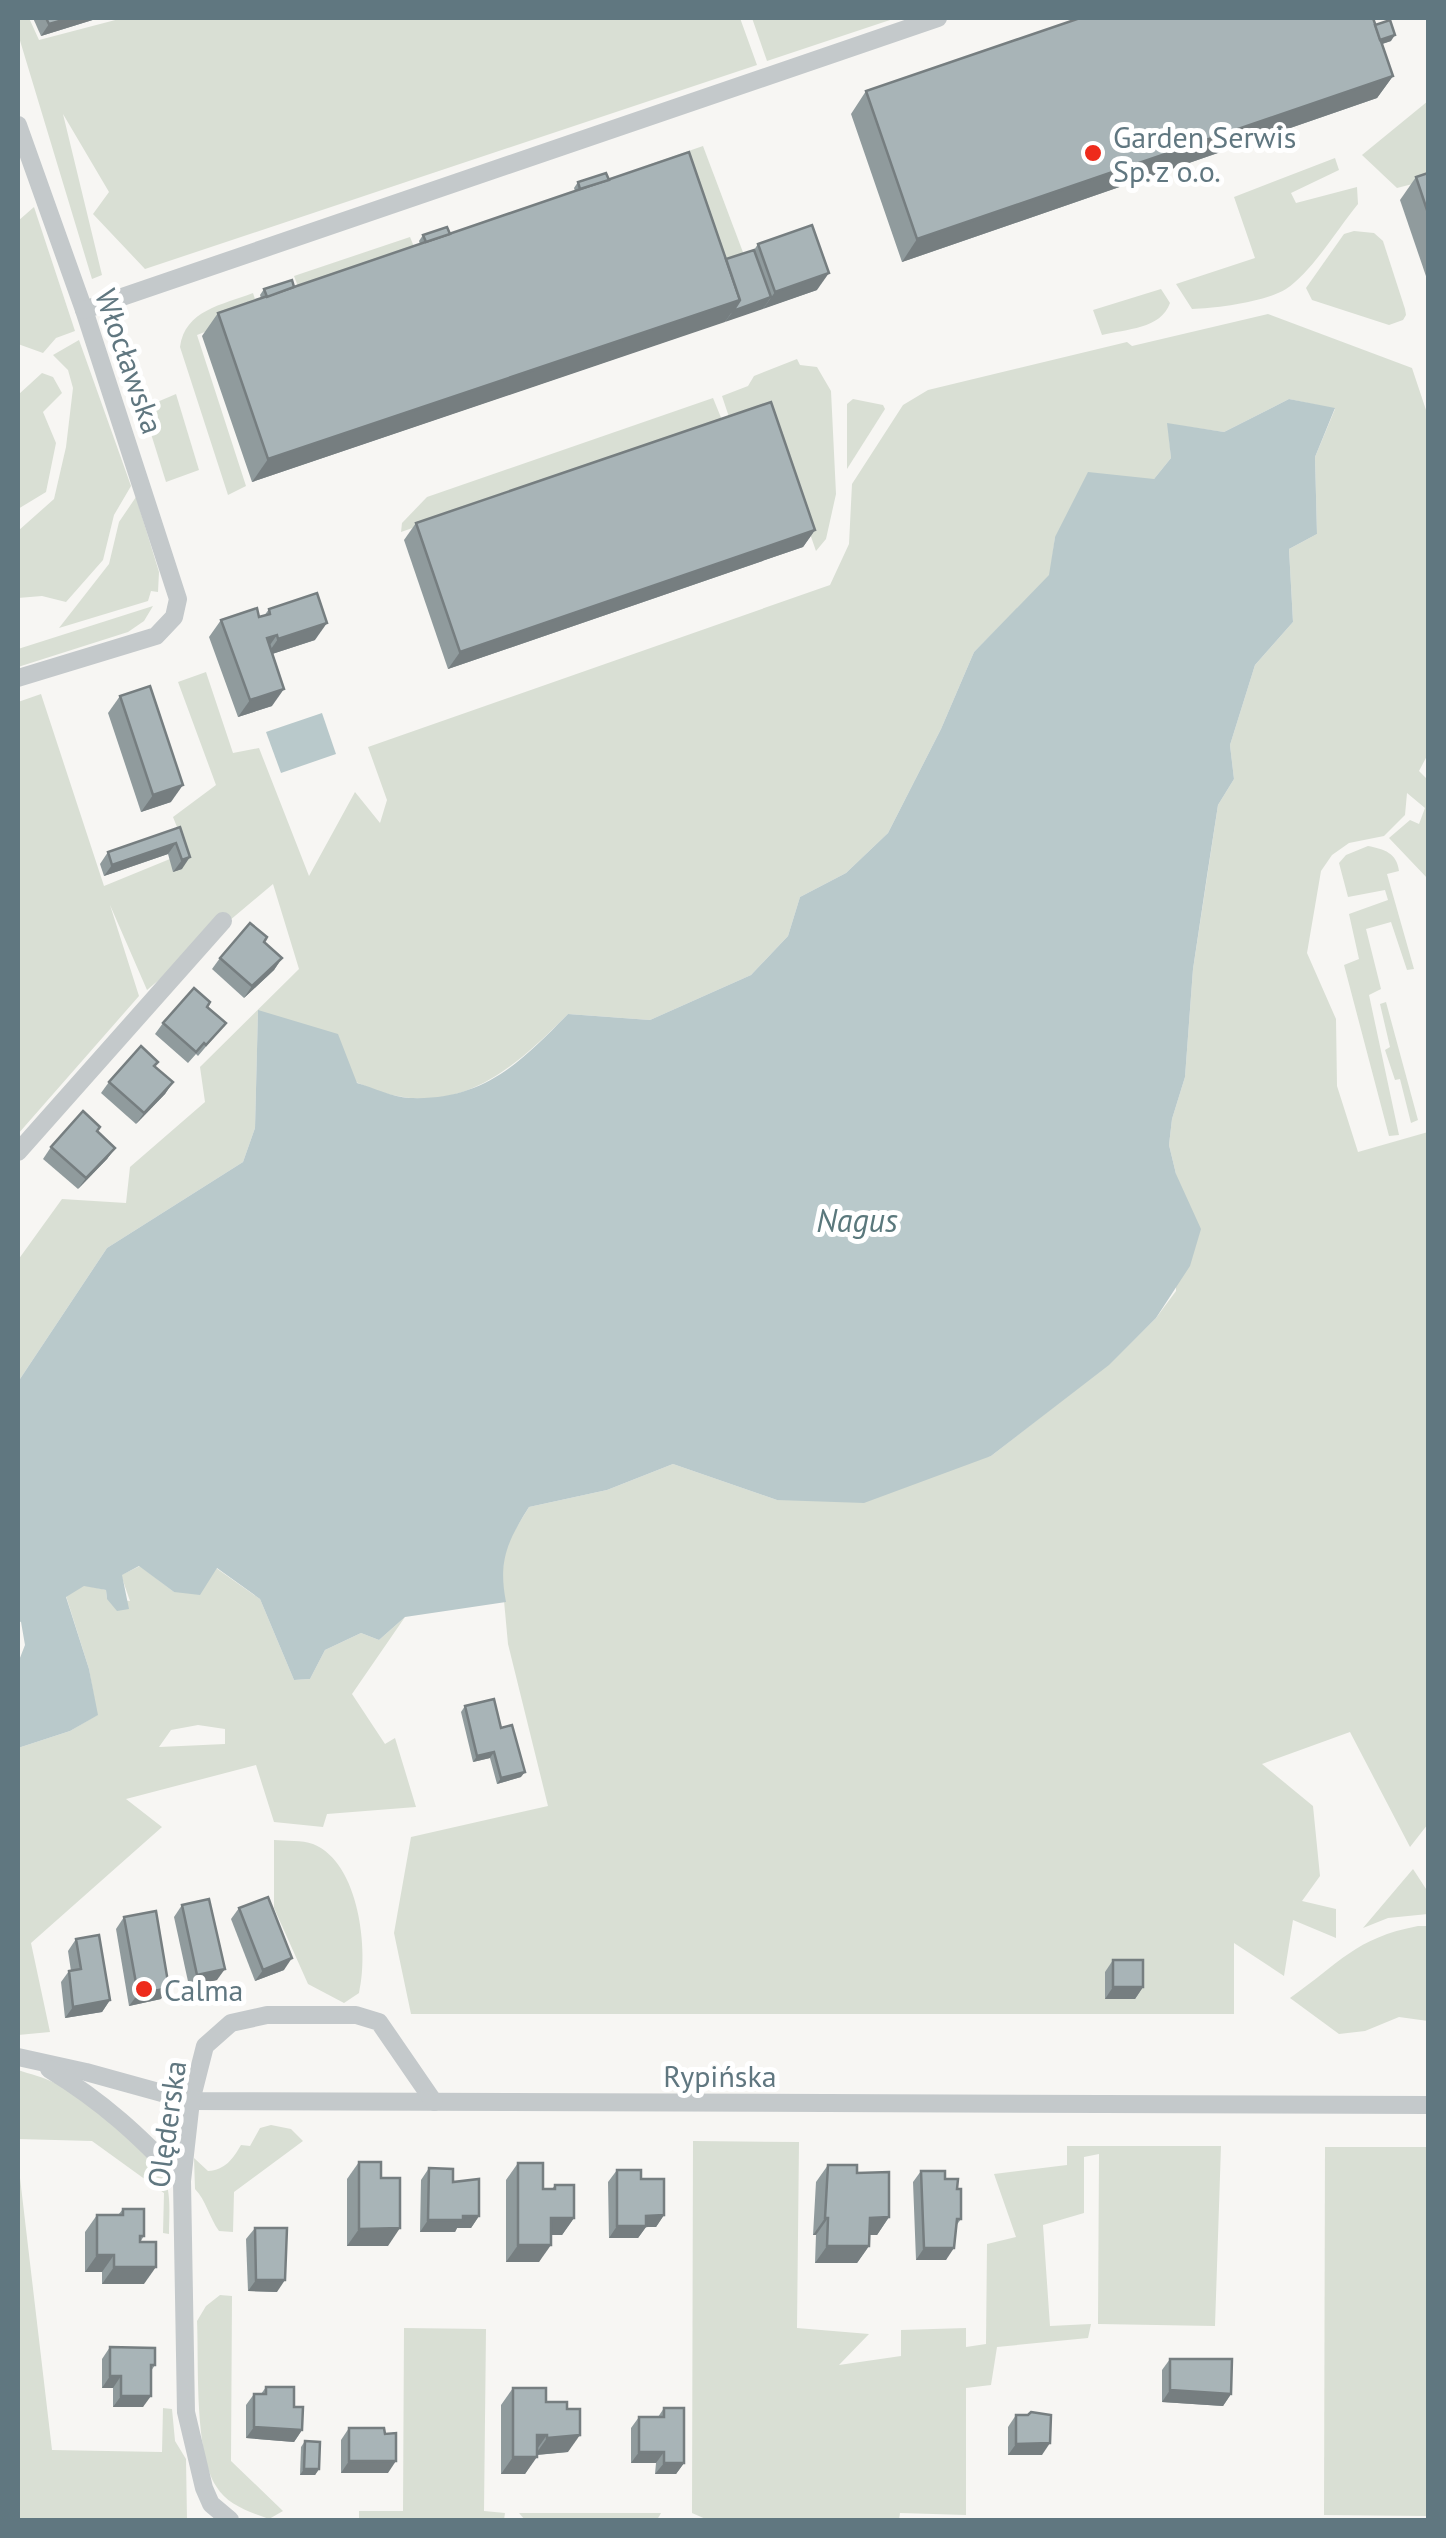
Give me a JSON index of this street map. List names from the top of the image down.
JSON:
{
  "streets": {
    "street": ["Włocławska", "Rypińska", "Olęderska"]
  },
  "crossings": [
    ["Rypińska", "Olęderska"]
  ],
  "water": ["Nagus"],
  "places": ["Garden Serwis Sp. z o.o.", "Calma"]
}
